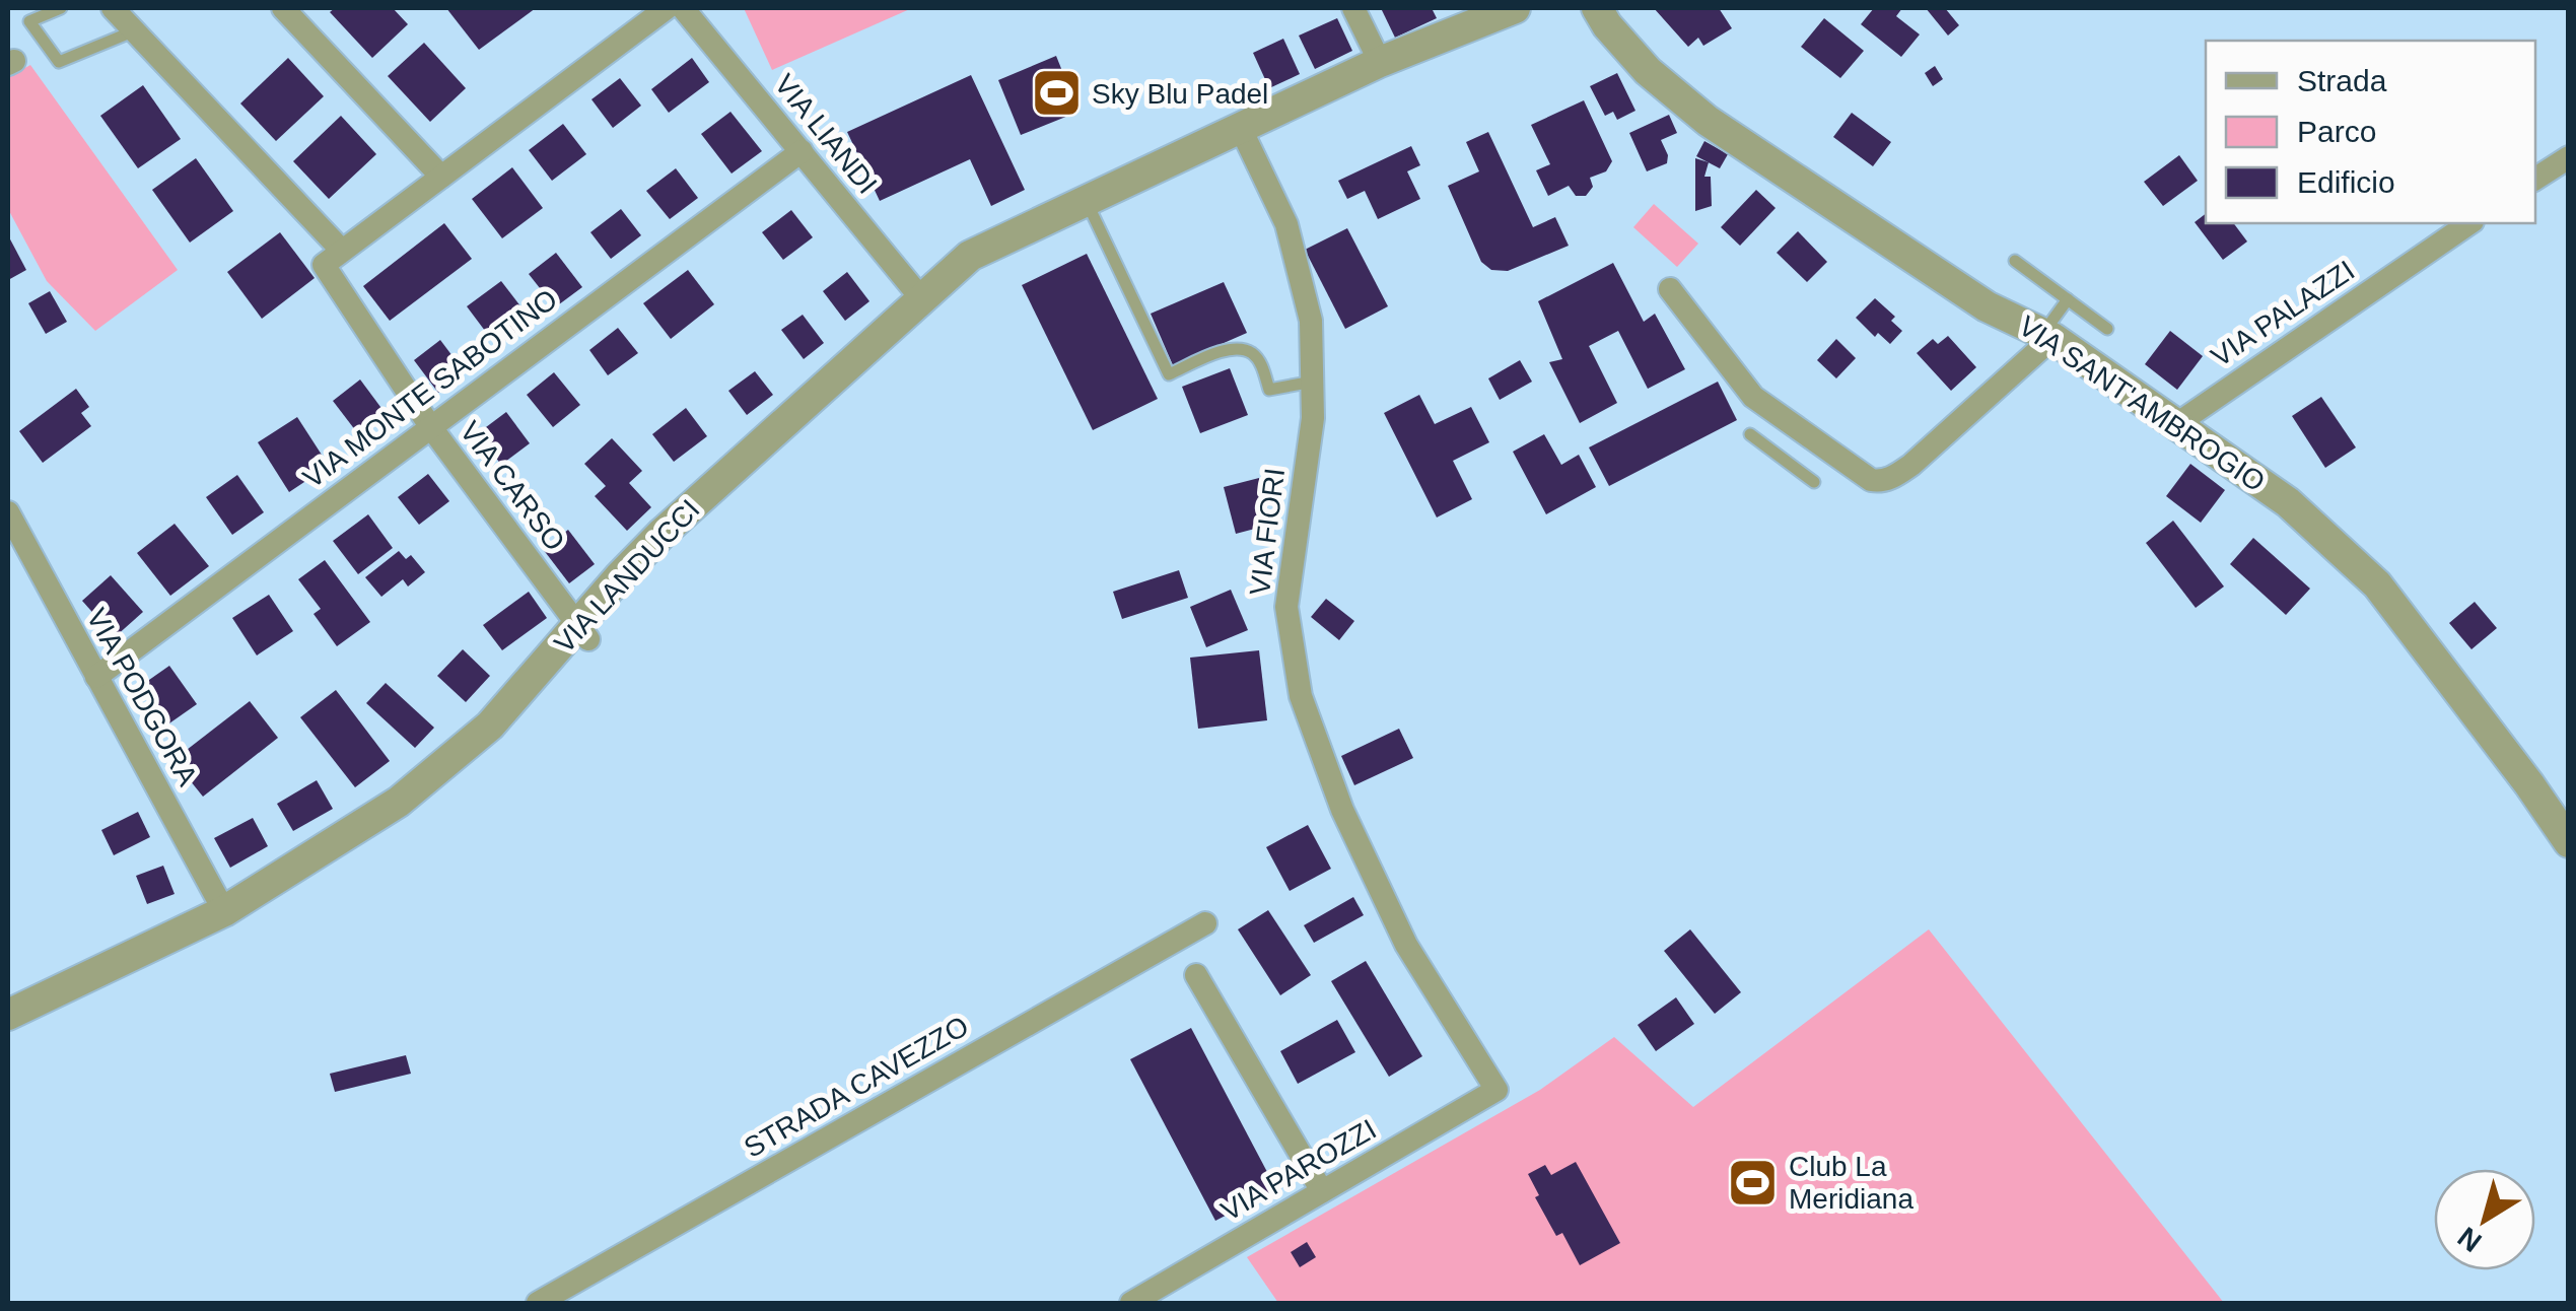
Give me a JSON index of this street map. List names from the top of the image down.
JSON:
{
  "streets": {
    "street": [
      "VIA LIANDI",
      "VIA PALAZZI",
      "VIA MONTE SABOTINO",
      "VIA SANT'AMBROGIO",
      "VIA CARSO",
      "VIA FIORI",
      "VIA LANDUCCI",
      "VIA PODGORA",
      "STRADA CAVEZZO",
      "VIA PAROZZI"
    ]
  },
  "crossings": [
    ["VIA LIANDI", "VIA MONTE SABOTINO"],
    ["VIA LIANDI", "VIA LANDUCCI"],
    ["VIA PALAZZI", "VIA SANT'AMBROGIO"],
    ["VIA MONTE SABOTINO", "VIA CARSO"],
    ["VIA MONTE SABOTINO", "VIA PODGORA"],
    ["VIA CARSO", "VIA LANDUCCI"],
    ["VIA FIORI", "VIA LANDUCCI"],
    ["VIA FIORI", "VIA PAROZZI"],
    ["VIA LANDUCCI", "VIA PODGORA"]
  ],
  "places": {
    "sports": ["Sky Blu Padel", "Club La Meridiana"]
  },
  "legend": ["Strada", "Parco", "Edificio"],
  "north": "bottom left"
}
